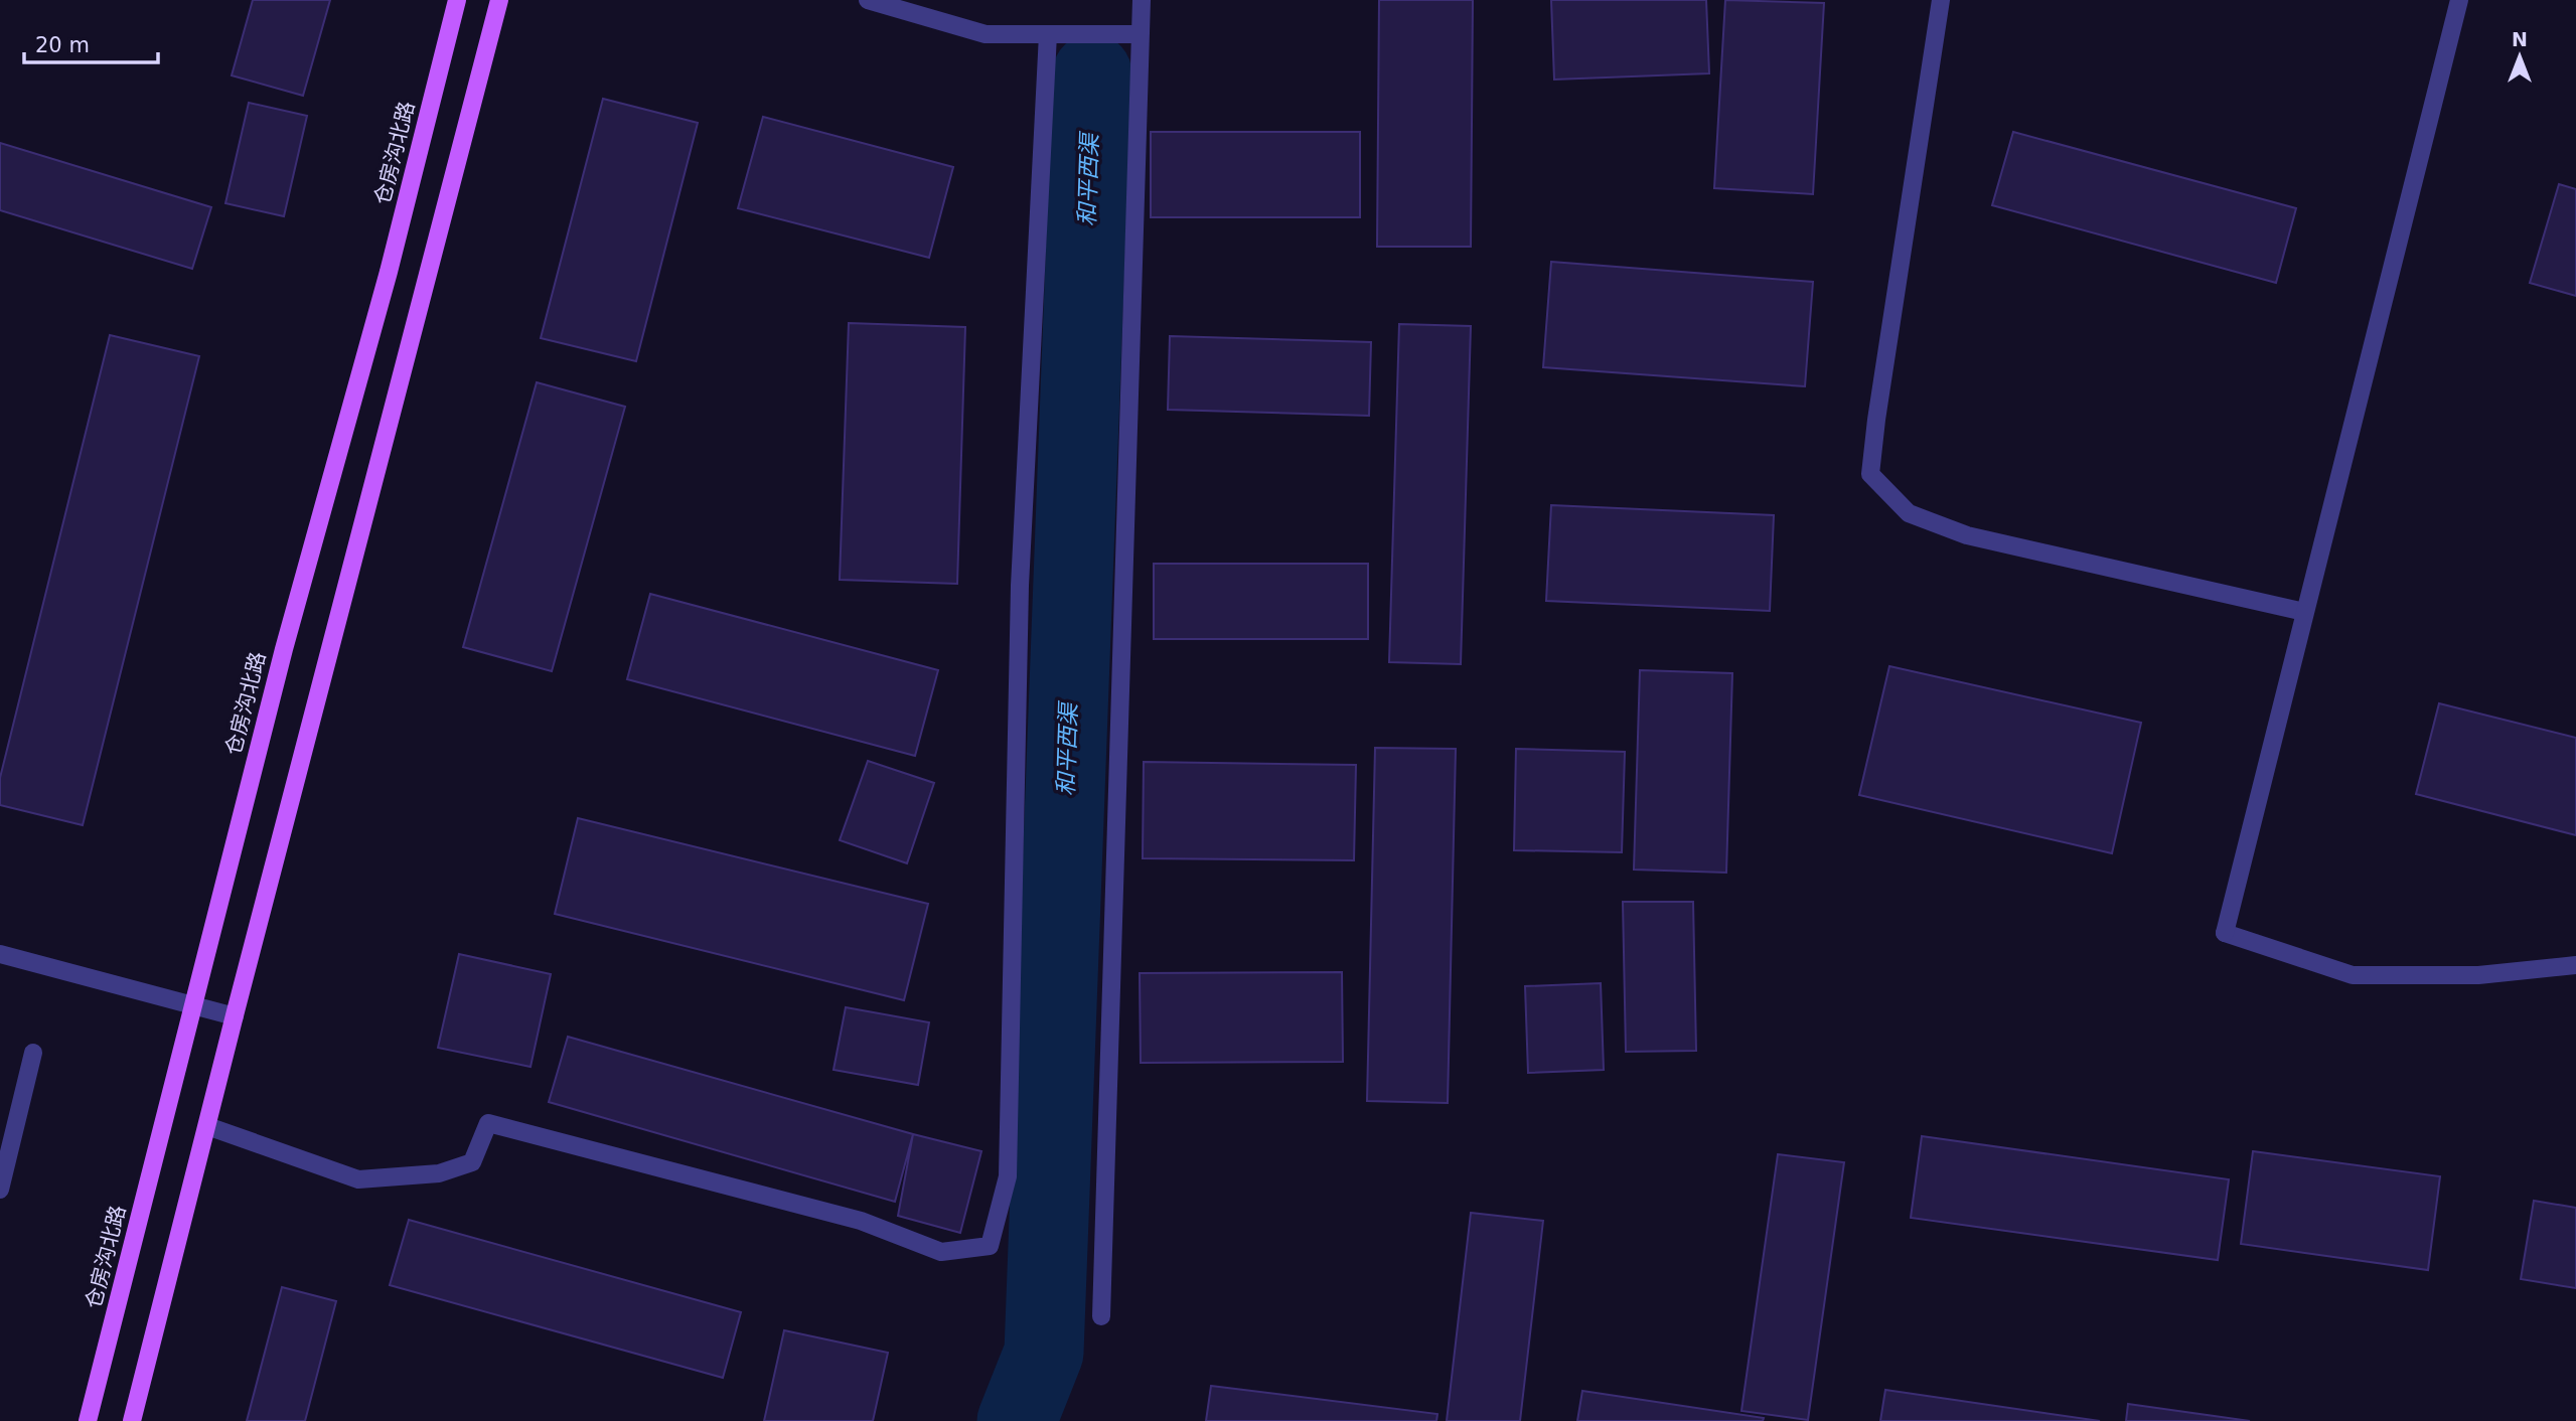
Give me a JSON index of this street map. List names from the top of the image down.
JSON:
{
  "streets": {
    "main road": ["仓房沟北路"]
  },
  "water": ["和平西渠"],
  "scale_bar": "20 m",
  "north": "top"
}
